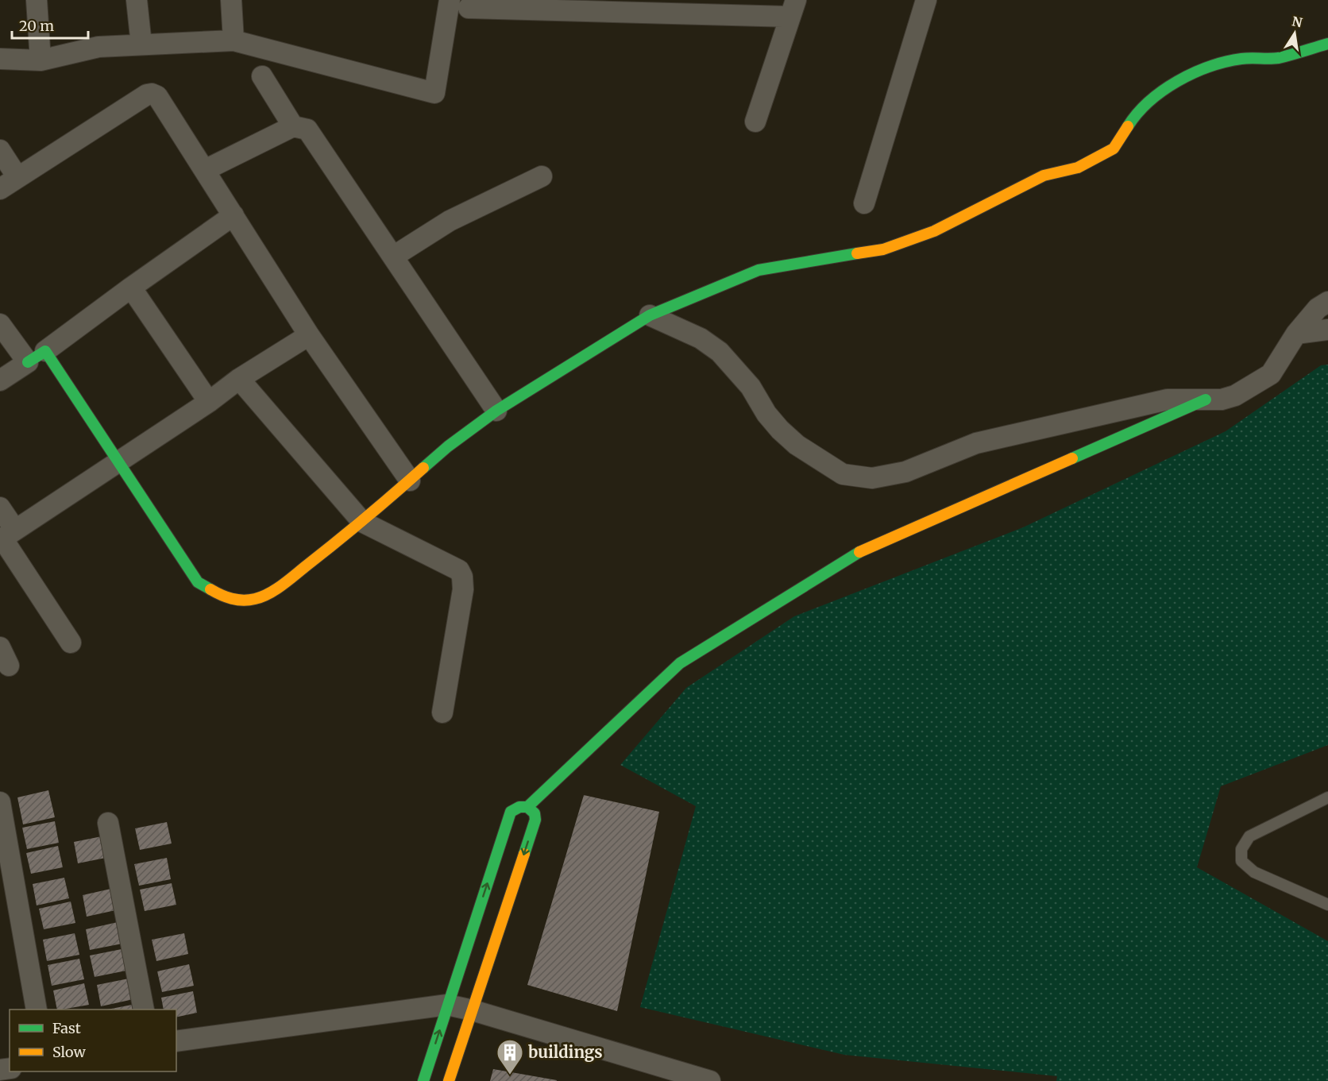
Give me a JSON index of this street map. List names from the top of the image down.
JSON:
{
  "places": {
    "building": ["buildings"]
  },
  "legend": ["Fast", "Slow"],
  "scale_bar": "20 m",
  "north": "top"
}
